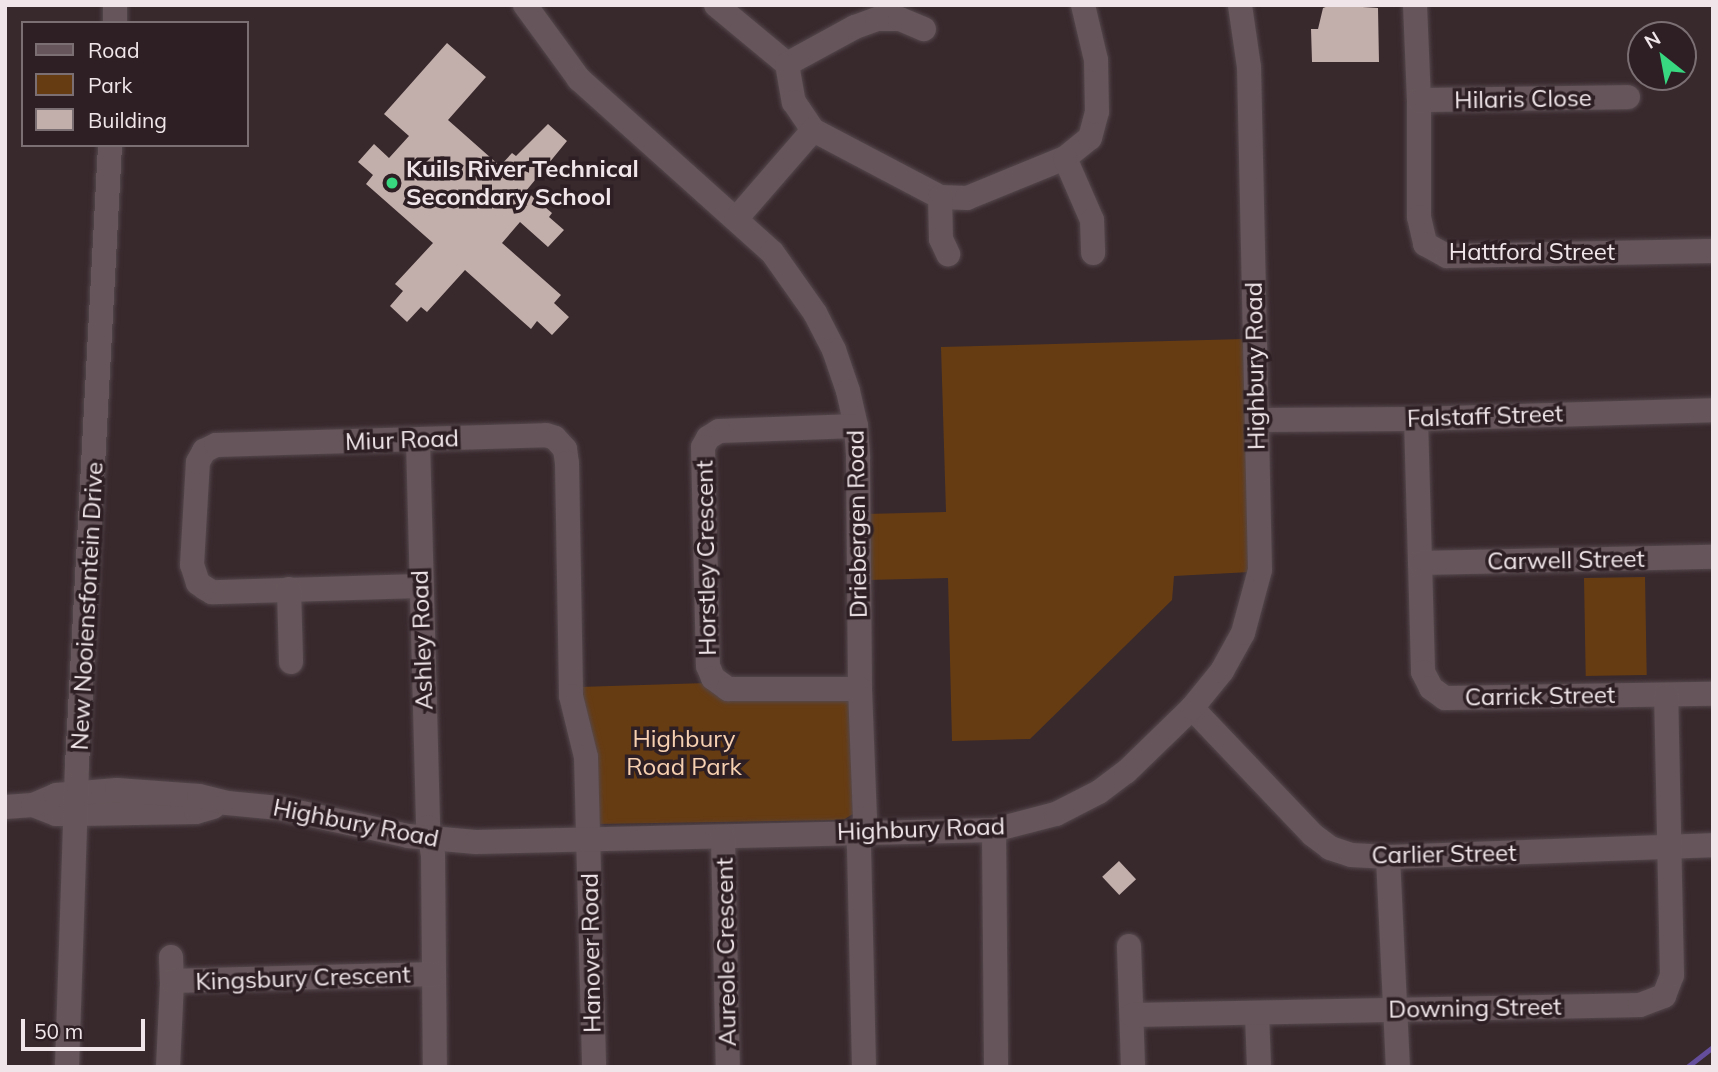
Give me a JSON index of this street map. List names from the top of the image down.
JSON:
{
  "streets": {
    "street": [
      "Hilaris Close",
      "Hattford Street",
      "Highbury Road",
      "Falstaff Street",
      "Miur Road",
      "Driebergen Road",
      "Horstley Crescent",
      "Carwell Street",
      "New Nooiensfontein Drive",
      "Ashley Road",
      "Carrick Street",
      "Carlier Street",
      "Aureole Crescent",
      "Hanover Road",
      "Kingsbury Crescent",
      "Downing Street"
    ]
  },
  "crossings": [
    ["Hilaris Close", "Hattford Street"],
    ["Highbury Road", "Falstaff Street"],
    ["Highbury Road", "Miur Road"],
    ["Highbury Road", "Driebergen Road"],
    ["Highbury Road", "New Nooiensfontein Drive"],
    ["Highbury Road", "Ashley Road"],
    ["Highbury Road", "Carlier Street"],
    ["Highbury Road", "Aureole Crescent"],
    ["Highbury Road", "Hanover Road"],
    ["Falstaff Street", "Carrick Street"],
    ["Miur Road", "Ashley Road"],
    ["Miur Road", "Hanover Road"],
    ["Driebergen Road", "Horstley Crescent"],
    ["Carwell Street", "Carrick Street"],
    ["Ashley Road", "Kingsbury Crescent"],
    ["Carrick Street", "Downing Street"],
    ["Carlier Street", "Downing Street"]
  ],
  "parks": ["Highbury Road Park"],
  "places": ["Kuils River Technical Secondary School"],
  "legend": ["Road", "Park", "Building"],
  "scale_bar": "50 m",
  "north": "top left"
}
